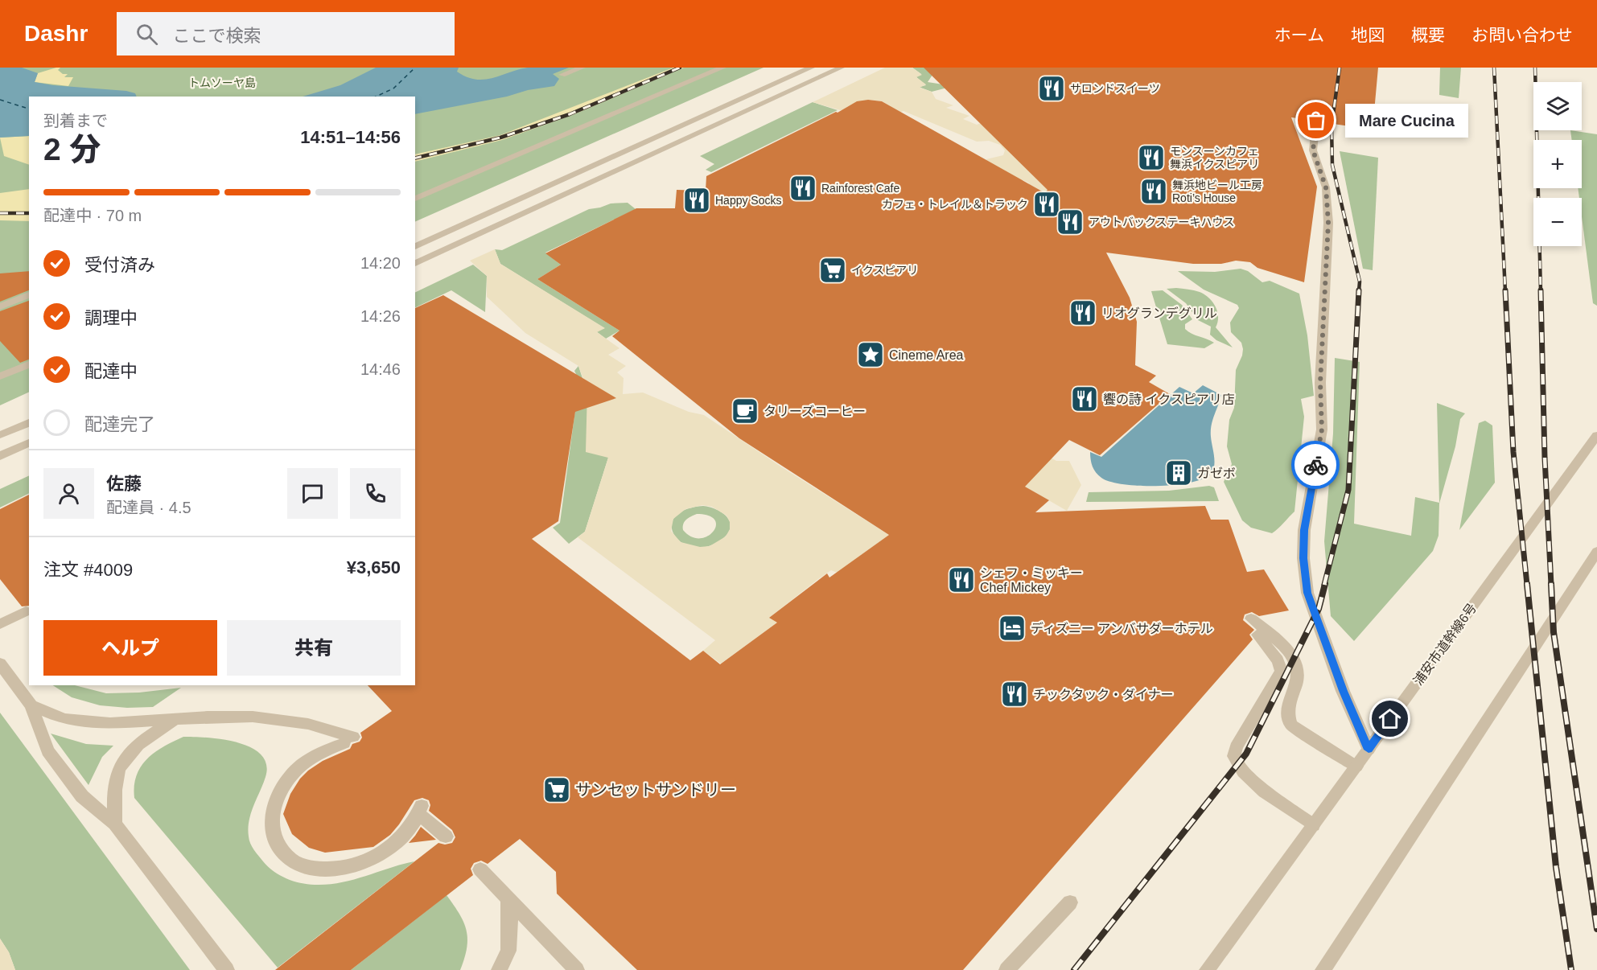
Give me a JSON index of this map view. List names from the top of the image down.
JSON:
{
  "streets": {
    "street": ["浦安市道幹線6号"]
  },
  "parks": ["トムソーヤ島"],
  "places": {
    "restaurant": [
      "サロンドスイーツ",
      "モンスーンカフェ 舞浜イクスピアリ",
      "Rainforest Cafe",
      "舞浜地ビール工房 Roti’s House",
      "Happy Socks",
      "カフェ・トレイル＆トラック",
      "アウトバックステーキハウス",
      "リオグランデグリル",
      "饗の詩 イクスピアリ店",
      "シェフ・ミッキー Chef Mickey",
      "チックタック・ダイナー"
    ],
    "other": ["Mare Cucina"],
    "supermarket": ["イクスピアリ", "サンセットサンドリー"],
    "place": ["Cineme Area"],
    "cafe": ["タリーズコーヒー"],
    "building": ["ガゼボ"],
    "hotel": ["ディズニー アンバサダーホテル"]
  },
  "page": {
    "header": "Dashr",
    "search": "ここで検索",
    "nav": [
      "ホーム",
      "地図",
      "概要",
      "お問い合わせ"
    ],
    "map_buttons": ["+", "−"],
    "heading": ["2 分", "到着まで", "14:51–14:56"],
    "panel": [
      "佐藤",
      "配達員 · 4.5",
      "注文 #4009",
      "¥3,650"
    ],
    "bubble": "Mare Cucina",
    "bar": "配達中 · 70 m",
    "list": [
      ["受付済み", "14:20"],
      ["調理中", "14:26"],
      ["配達中", "14:46"],
      "配達完了"
    ],
    "buttons": ["ヘルプ", "共有"]
  }
}
